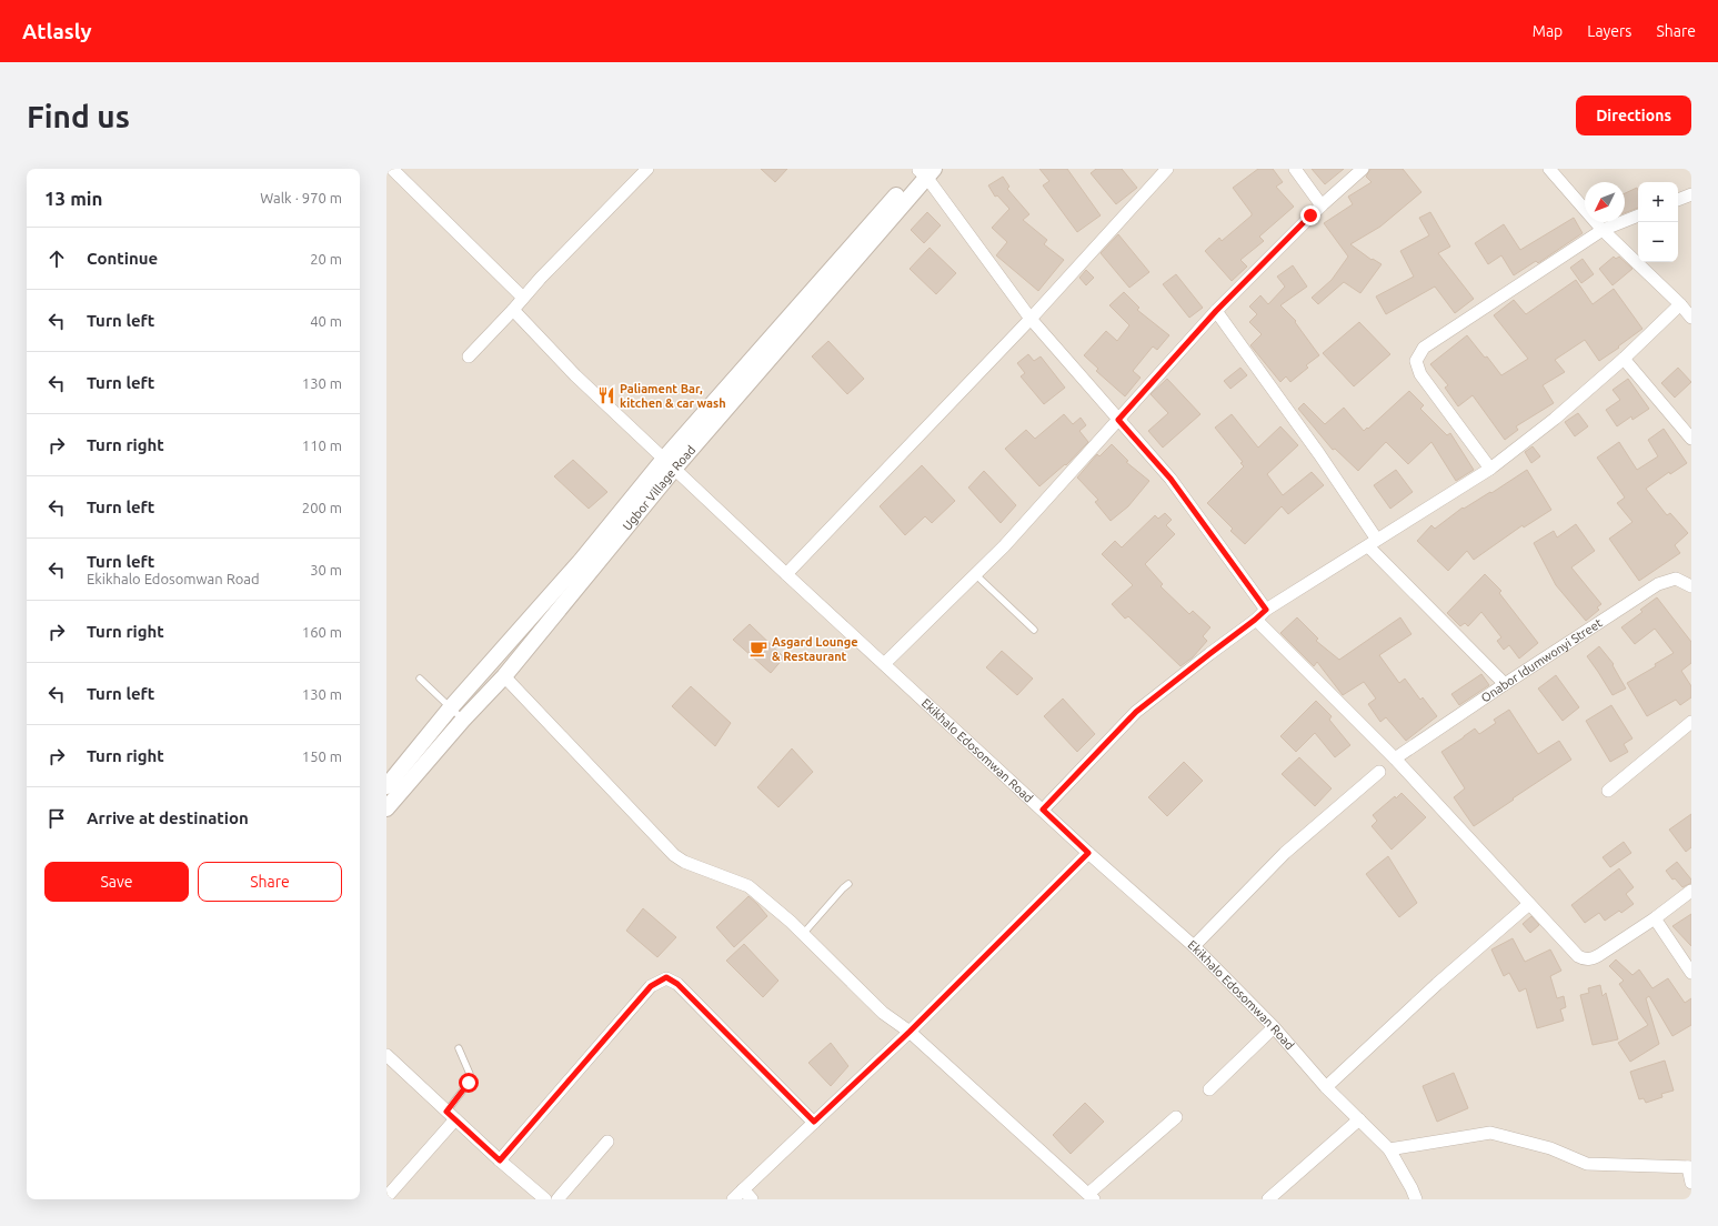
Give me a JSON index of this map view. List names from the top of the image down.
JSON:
{
  "streets": {
    "street": ["Ugbor Village Road", "Onabor Idumwonyi Street", "Ekikhalo Edosomwan Road"]
  },
  "crossings": [
    ["Ugbor Village Road", "Ekikhalo Edosomwan Road"]
  ],
  "places": {
    "restaurant": ["Paliament Bar, kitchen & car wash"],
    "cafe": ["Asgard Lounge & Restaurant"]
  },
  "north": "bottom left",
  "page": {
    "header": "Atlasly",
    "nav": ["Map", "Layers", "Share"],
    "buttons": [
      "Directions",
      ["Save", "Share"]
    ],
    "title": "Find us",
    "heading": ["13 min", "Walk · 970 m"],
    "map_buttons": ["+", "−"],
    "list": [
      ["Continue", "20 m"],
      ["Turn left", "40 m"],
      ["Turn left", "130 m"],
      ["Turn right", "110 m"],
      ["Turn left", "200 m"],
      ["Turn left", "Ekikhalo Edosomwan Road", "30 m"],
      ["Turn right", "160 m"],
      ["Turn left", "130 m"],
      ["Turn right", "150 m"],
      "Arrive at destination"
    ]
  }
}
